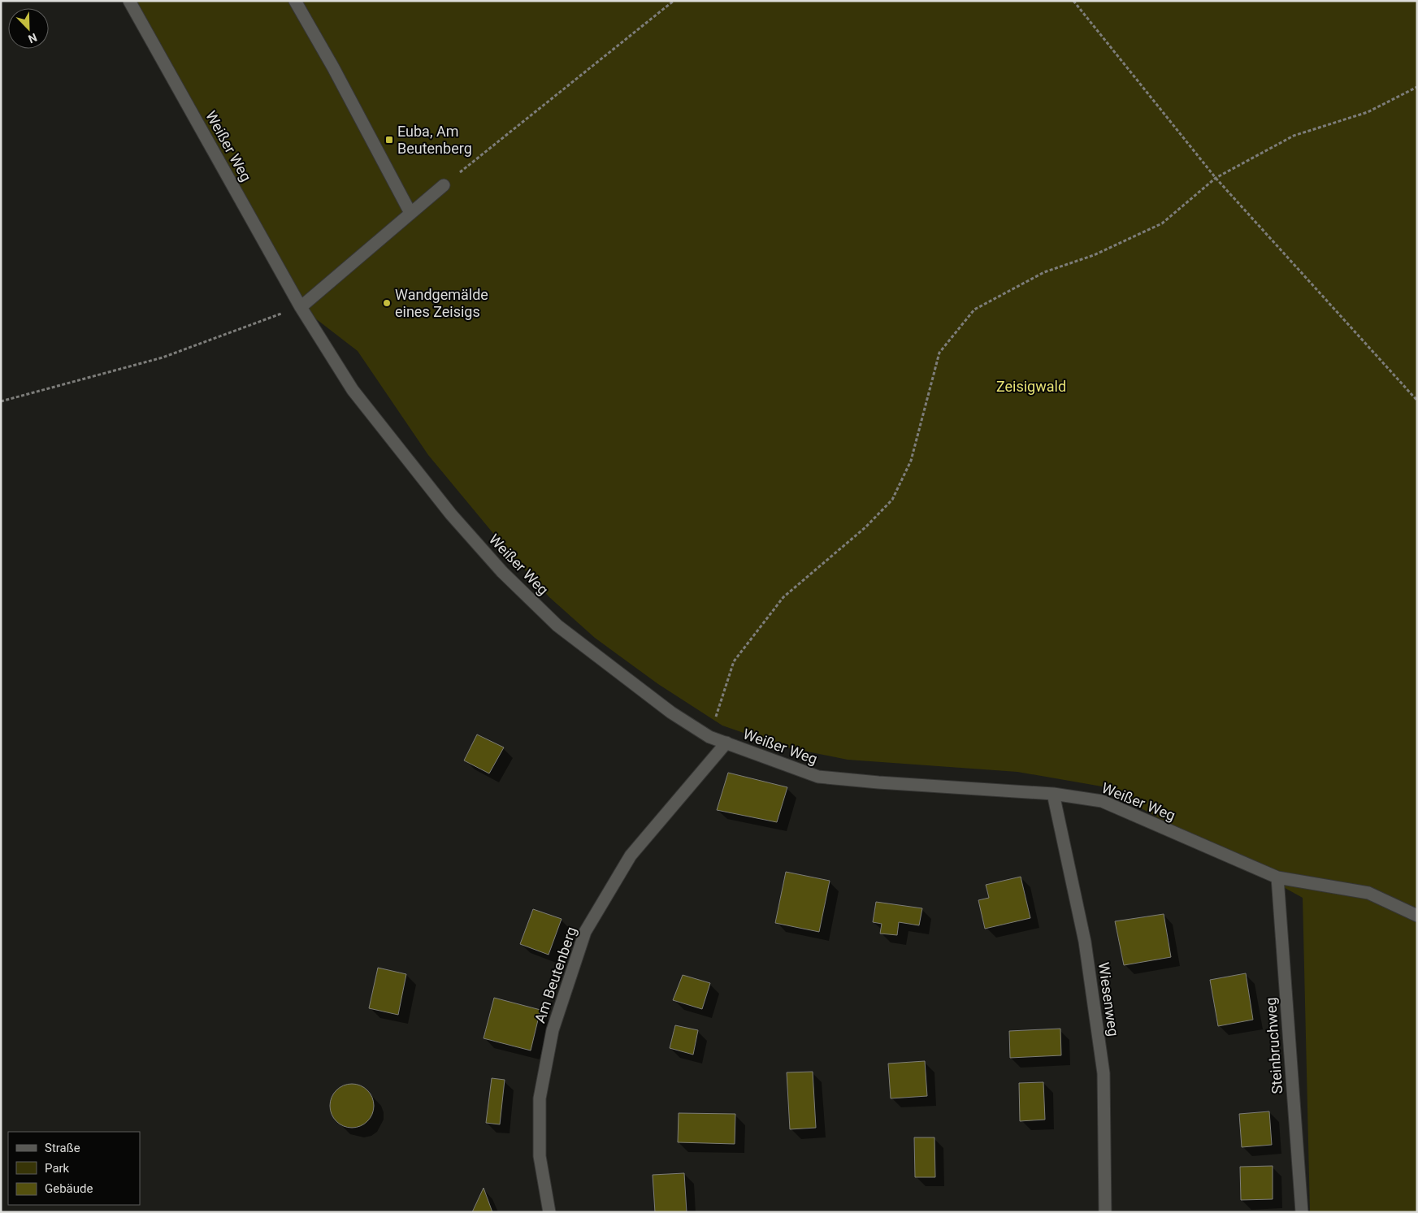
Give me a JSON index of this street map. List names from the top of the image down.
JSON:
{
  "streets": {
    "street": [
      "Weißer Weg",
      "Am Beutenberg",
      "Wiesenweg",
      "Steinbruchweg"
    ]
  },
  "crossings": [
    ["Weißer Weg", "Am Beutenberg"],
    ["Weißer Weg", "Wiesenweg"],
    ["Weißer Weg", "Steinbruchweg"]
  ],
  "parks": ["Zeisigwald"],
  "places": {
    "transit": ["Euba, Am Beutenberg"],
    "other": ["Wandgemälde eines Zeisigs"]
  },
  "legend": ["Straße", "Park", "Gebäude"],
  "north": "bottom right"
}
